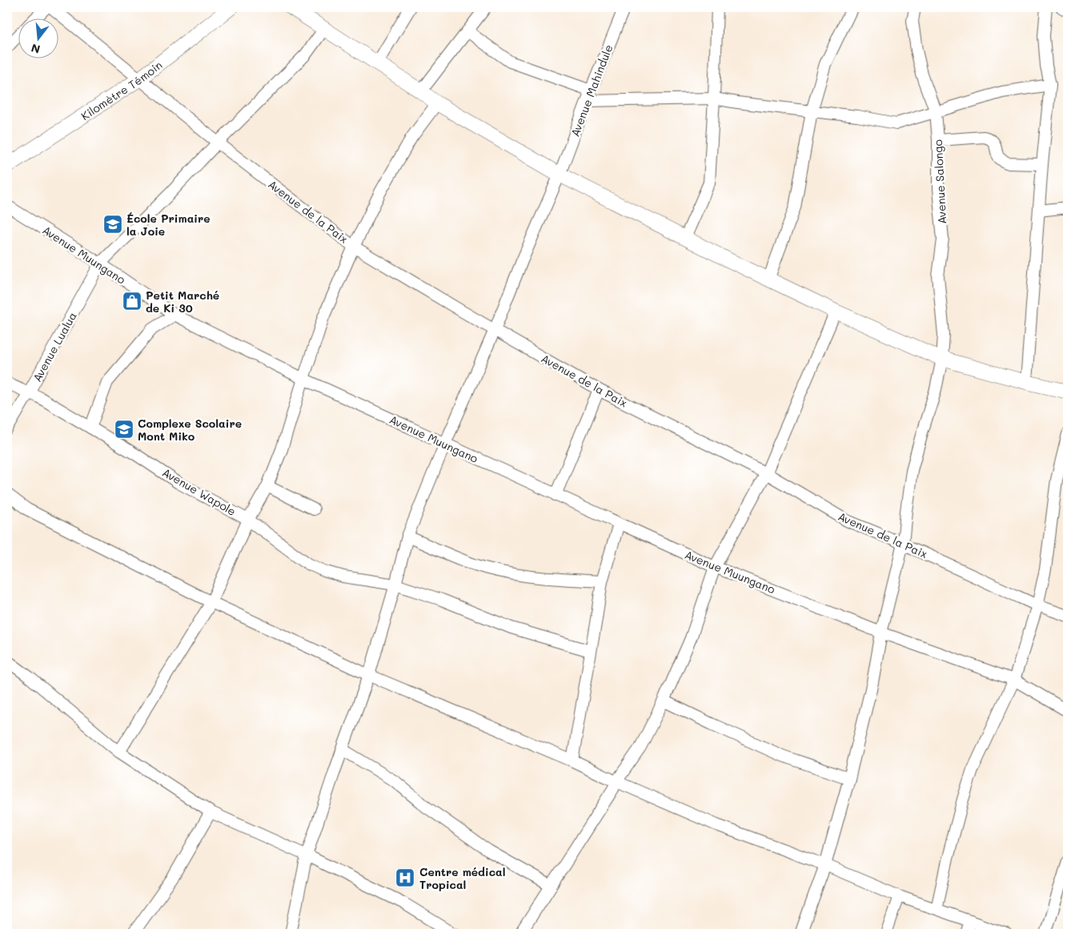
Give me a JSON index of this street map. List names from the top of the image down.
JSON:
{
  "streets": {
    "main road": ["Kilomètre Témoin"],
    "street": [
      "Avenue Mahindule",
      "Avenue Salongo",
      "Avenue de la Paix",
      "Avenue Muungano",
      "Avenue Lualua",
      "Avenue Wapole"
    ]
  },
  "crossings": [
    ["Kilomètre Témoin", "Avenue de la Paix"],
    ["Avenue Mahindule", "Avenue de la Paix"],
    ["Avenue Mahindule", "Avenue Muungano"],
    ["Avenue Mahindule", "Avenue Wapole"],
    ["Avenue Salongo", "Avenue de la Paix"],
    ["Avenue Salongo", "Avenue Muungano"],
    ["Avenue de la Paix", "Avenue Lualua"],
    ["Avenue Muungano", "Avenue Lualua"],
    ["Avenue Lualua", "Avenue Wapole"]
  ],
  "places": {
    "school or university": ["École Primaire la Joie", "Complexe Scolaire Mont Miko"],
    "shop": ["Petit Marché de Ki 30"],
    "hospital": ["Centre médical Tropical"]
  },
  "north": "bottom"
}
